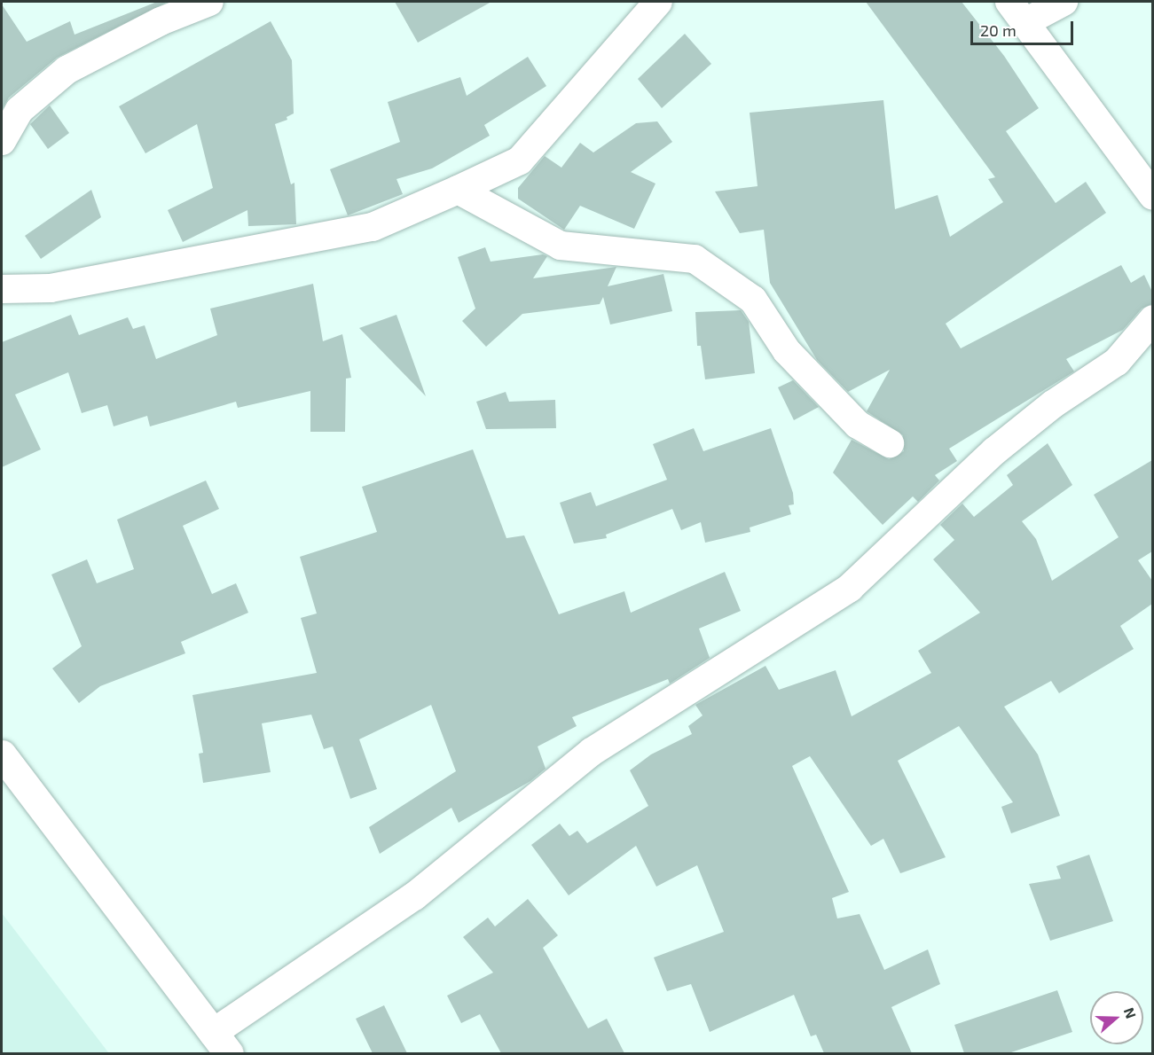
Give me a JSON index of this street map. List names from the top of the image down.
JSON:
{
  "scale_bar": "20 m",
  "north": "right"
}
